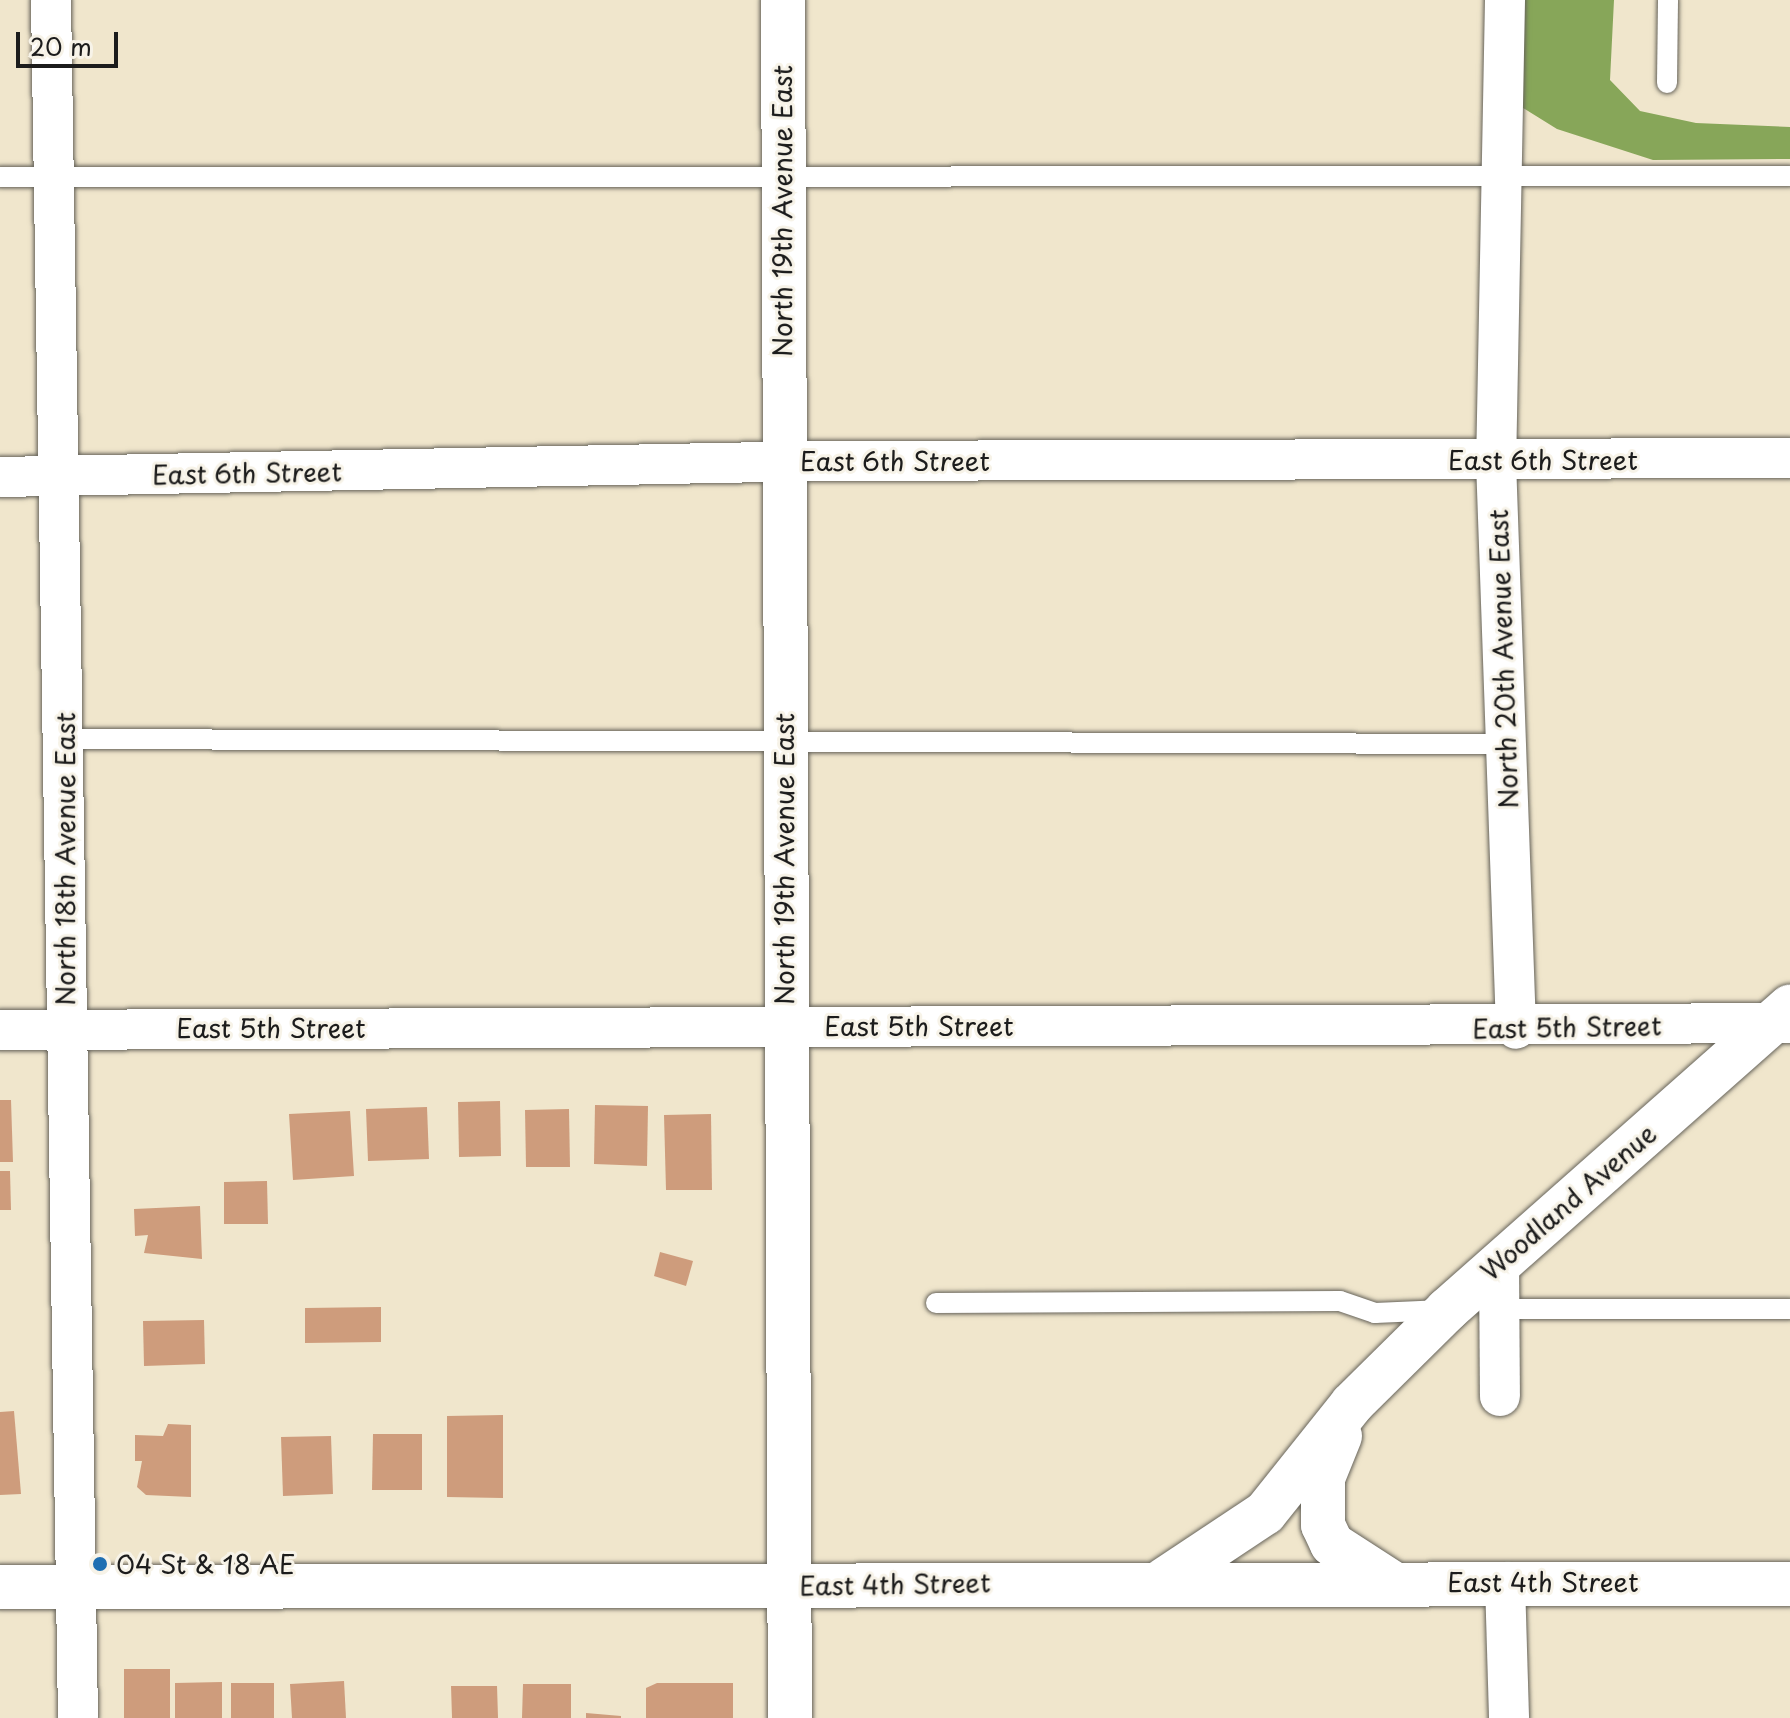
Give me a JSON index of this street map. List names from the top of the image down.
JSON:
{
  "streets": {
    "main road": ["North 19th Avenue East", "Woodland Avenue", "East 4th Street"],
    "street": [
      "East 6th Street",
      "North 20th Avenue East",
      "North 18th Avenue East",
      "East 5th Street"
    ]
  },
  "crossings": [
    ["North 19th Avenue East", "East 6th Street"],
    ["North 19th Avenue East", "East 5th Street"],
    ["North 19th Avenue East", "East 4th Street"],
    ["East 6th Street", "North 20th Avenue East"],
    ["East 6th Street", "North 18th Avenue East"],
    ["North 20th Avenue East", "East 5th Street"],
    ["North 18th Avenue East", "East 5th Street"],
    ["North 18th Avenue East", "East 4th Street"],
    ["East 5th Street", "Woodland Avenue"],
    ["Woodland Avenue", "East 4th Street"]
  ],
  "places": ["04 St & 18 AE"],
  "scale_bar": "20 m"
}
